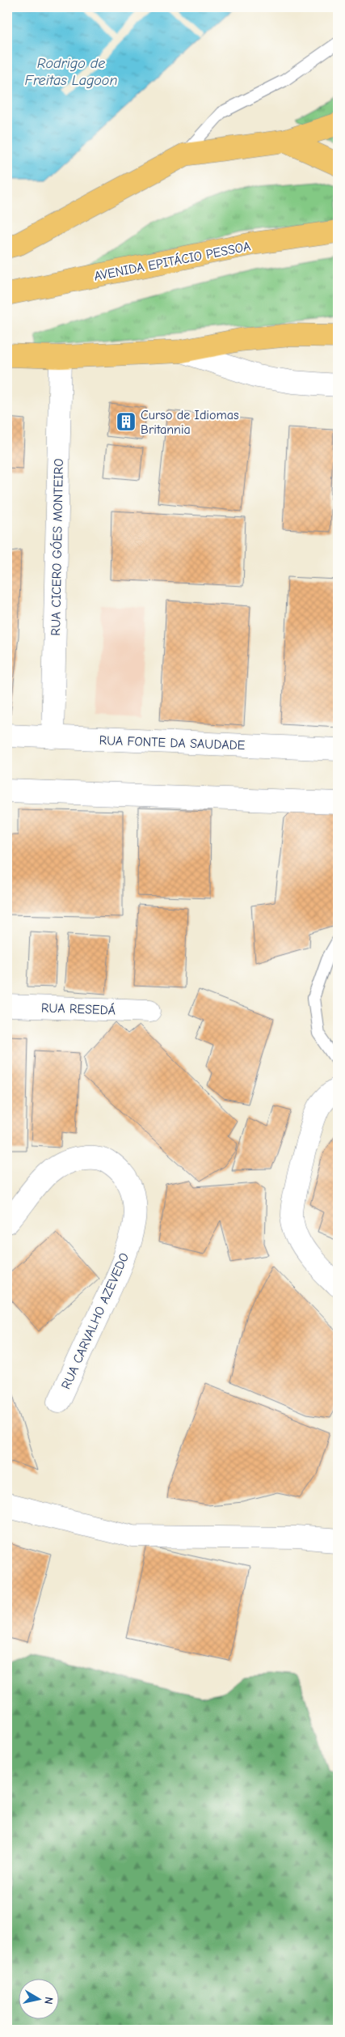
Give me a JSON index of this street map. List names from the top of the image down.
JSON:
{
  "streets": {
    "highway": ["AVENIDA EPITÁCIO PESSOA"],
    "street": [
      "RUA CICERO GÓES MONTEIRO",
      "RUA FONTE DA SAUDADE",
      "RUA RESEDÁ",
      "RUA CARVALHO AZEVEDO"
    ]
  },
  "crossings": [
    ["RUA CICERO GÓES MONTEIRO", "RUA FONTE DA SAUDADE"]
  ],
  "water": ["Rodrigo de Freitas Lagoon"],
  "places": {
    "building": ["Curso de Idiomas Britannia"]
  },
  "north": "right"
}
